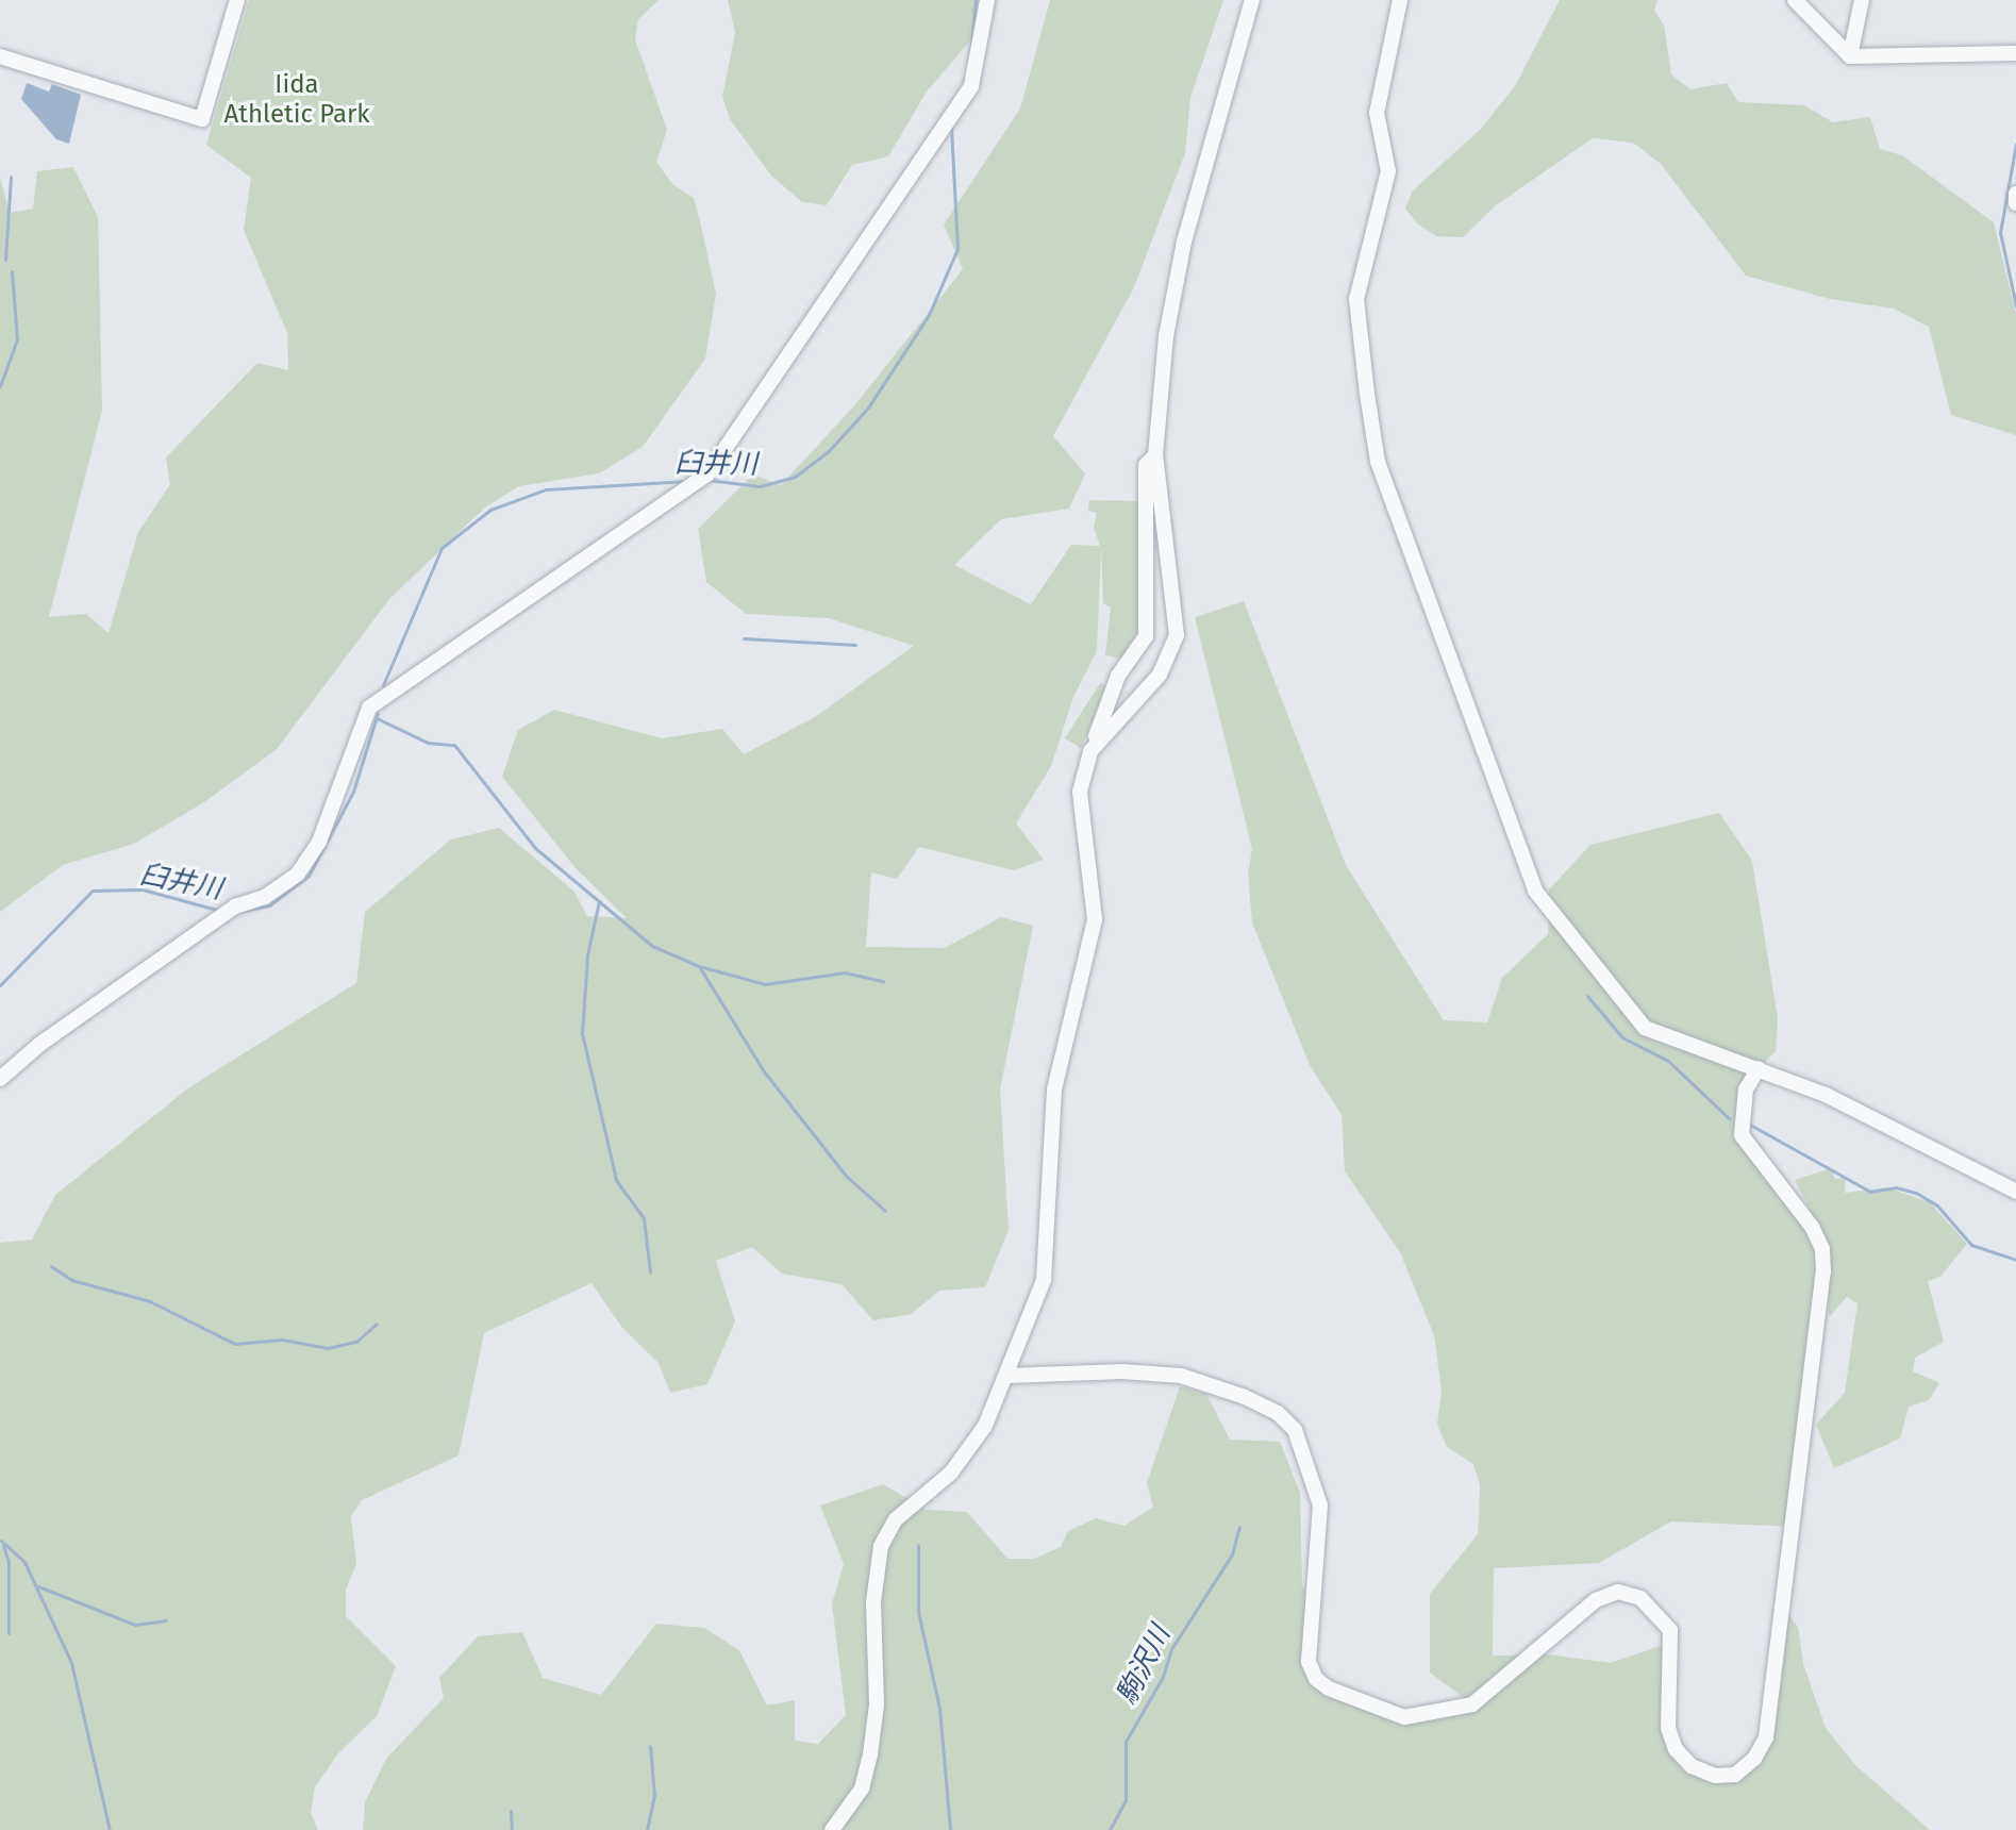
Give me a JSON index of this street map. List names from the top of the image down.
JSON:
{
  "water": ["臼井川", "駒沢川"],
  "parks": ["Iida Athletic Park"]
}
